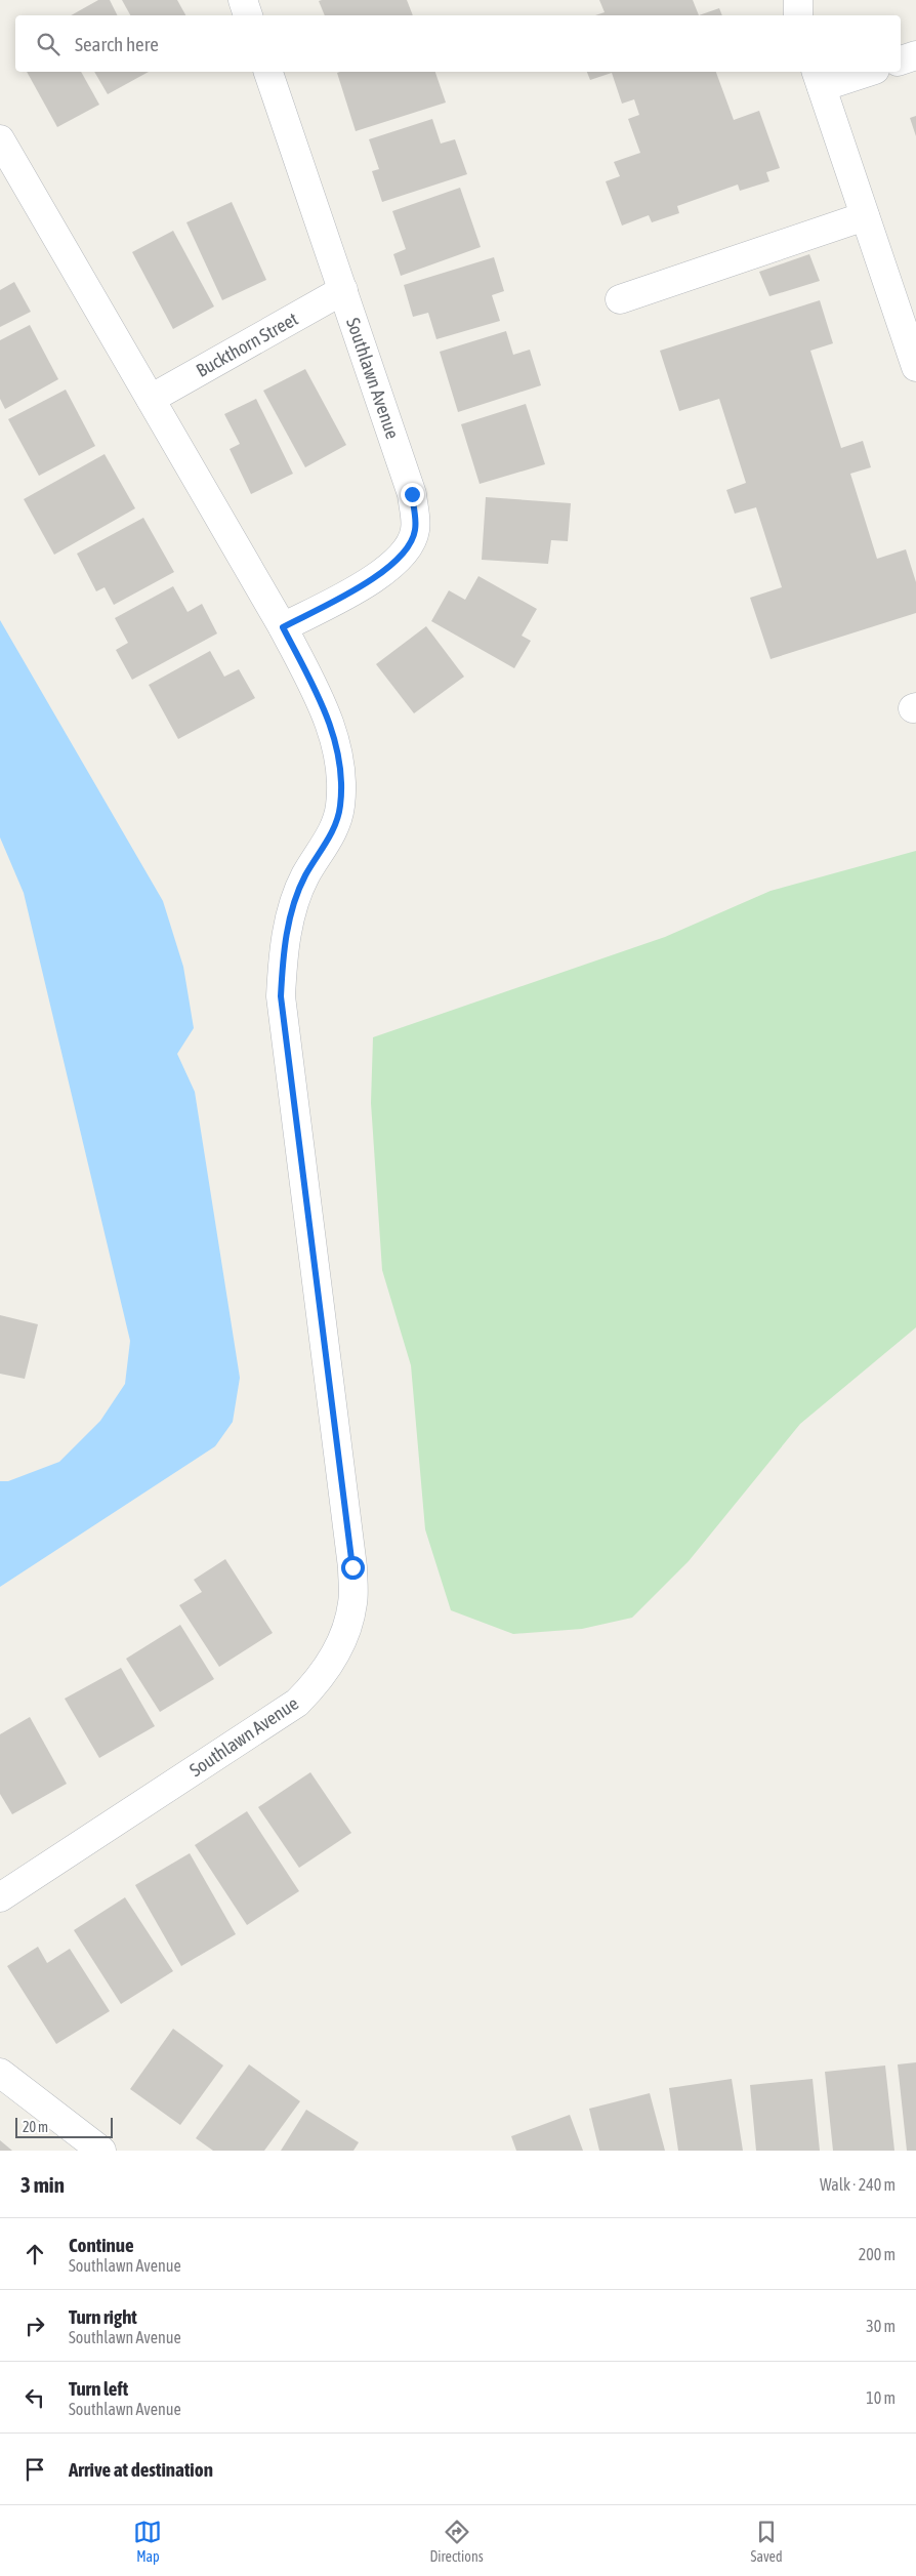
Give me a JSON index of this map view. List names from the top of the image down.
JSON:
{
  "streets": {
    "street": ["Buckthorn Street", "Southlawn Avenue"]
  },
  "crossings": [
    ["Buckthorn Street", "Southlawn Avenue"]
  ],
  "scale_bar": "20 m",
  "page": {
    "search": "Search here",
    "scale": "20 m",
    "heading": ["3 min", "Walk · 240 m"],
    "list": [
      ["Continue", "Southlawn Avenue", "200 m"],
      ["Turn right", "Southlawn Avenue", "30 m"],
      ["Turn left", "Southlawn Avenue", "10 m"],
      "Arrive at destination"
    ],
    "nav": ["Map", "Directions", "Saved"]
  }
}
